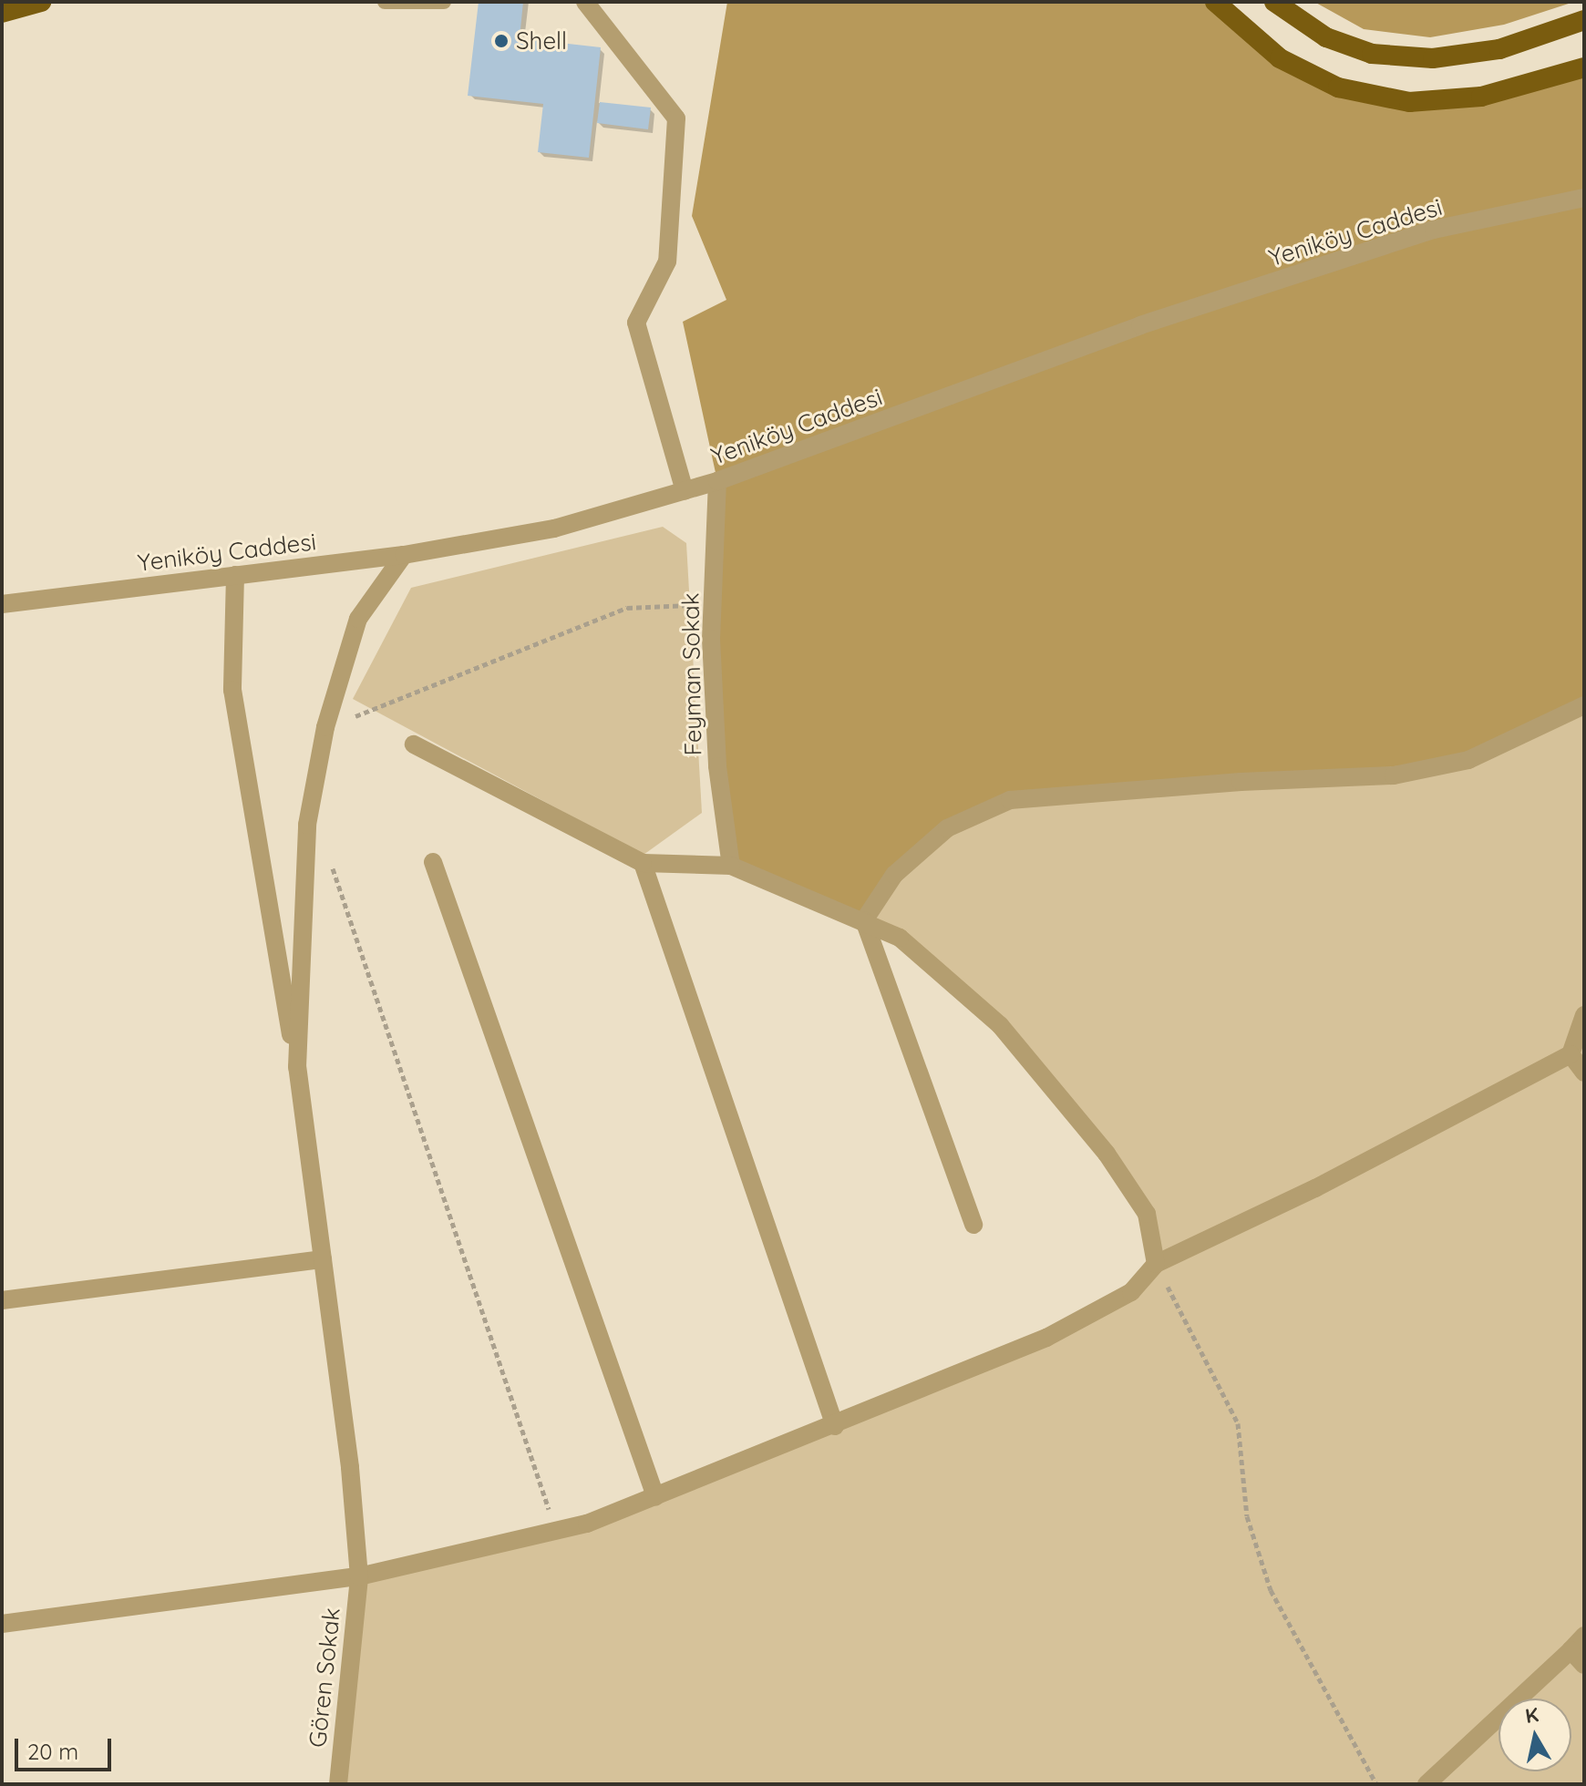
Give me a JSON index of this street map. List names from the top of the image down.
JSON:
{
  "streets": {
    "street": ["Yeniköy Caddesi", "Feyman Sokak", "Gören Sokak"]
  },
  "crossings": [
    ["Yeniköy Caddesi", "Feyman Sokak"]
  ],
  "places": ["Shell"],
  "scale_bar": "20 m",
  "north": "top"
}
